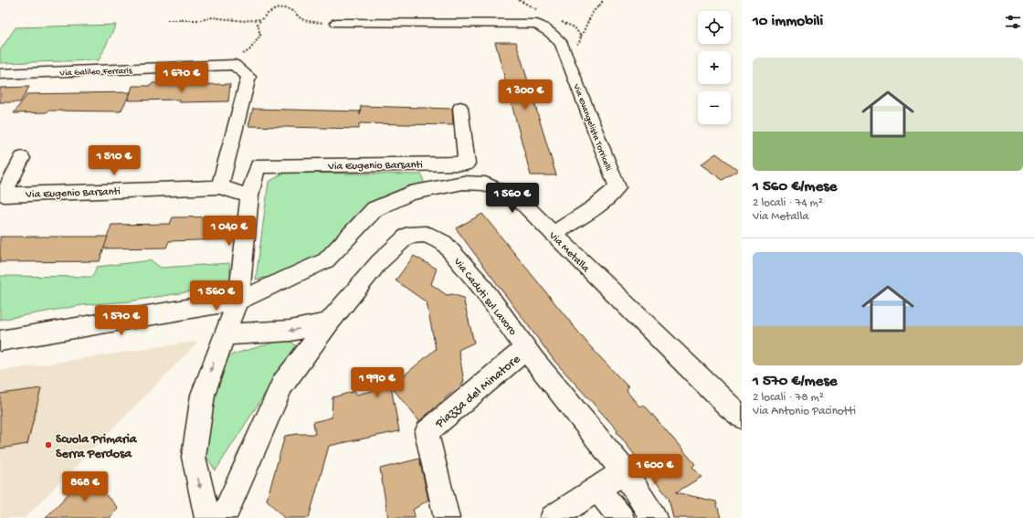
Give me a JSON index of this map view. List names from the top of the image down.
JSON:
{
  "streets": {
    "street": [
      "Via Galileo Ferraris",
      "Via Evangelista Torricelli",
      "Via Eugenio Barsanti",
      "Via Metalla",
      "Via Caduti sul Lavoro",
      "Piazza del Minatore"
    ]
  },
  "crossings": [
    ["Via Galileo Ferraris", "Via Eugenio Barsanti"],
    ["Via Evangelista Torricelli", "Via Metalla"],
    ["Via Eugenio Barsanti", "Via Metalla"],
    ["Via Caduti sul Lavoro", "Piazza del Minatore"]
  ],
  "places": ["Scuola Primaria Serra Perdosa"],
  "page": {
    "heading": "10 immobili",
    "map_buttons": ["+", "−"],
    "list": [
      {
        "name": "1 560 €/mese",
        "note": "2 locali · 74 m² · Via Metalla"
      },
      {
        "name": "1 570 €/mese",
        "note": "2 locali · 78 m² · Via Antonio Pacinotti"
      }
    ],
    "price": [
      "1 670 €",
      "1 300 €",
      "1 510 €",
      "1 560 €",
      "1 040 €",
      "1 560 €",
      "1 570 €",
      "1 990 €",
      "1 600 €",
      "868 €"
    ]
  }
}
